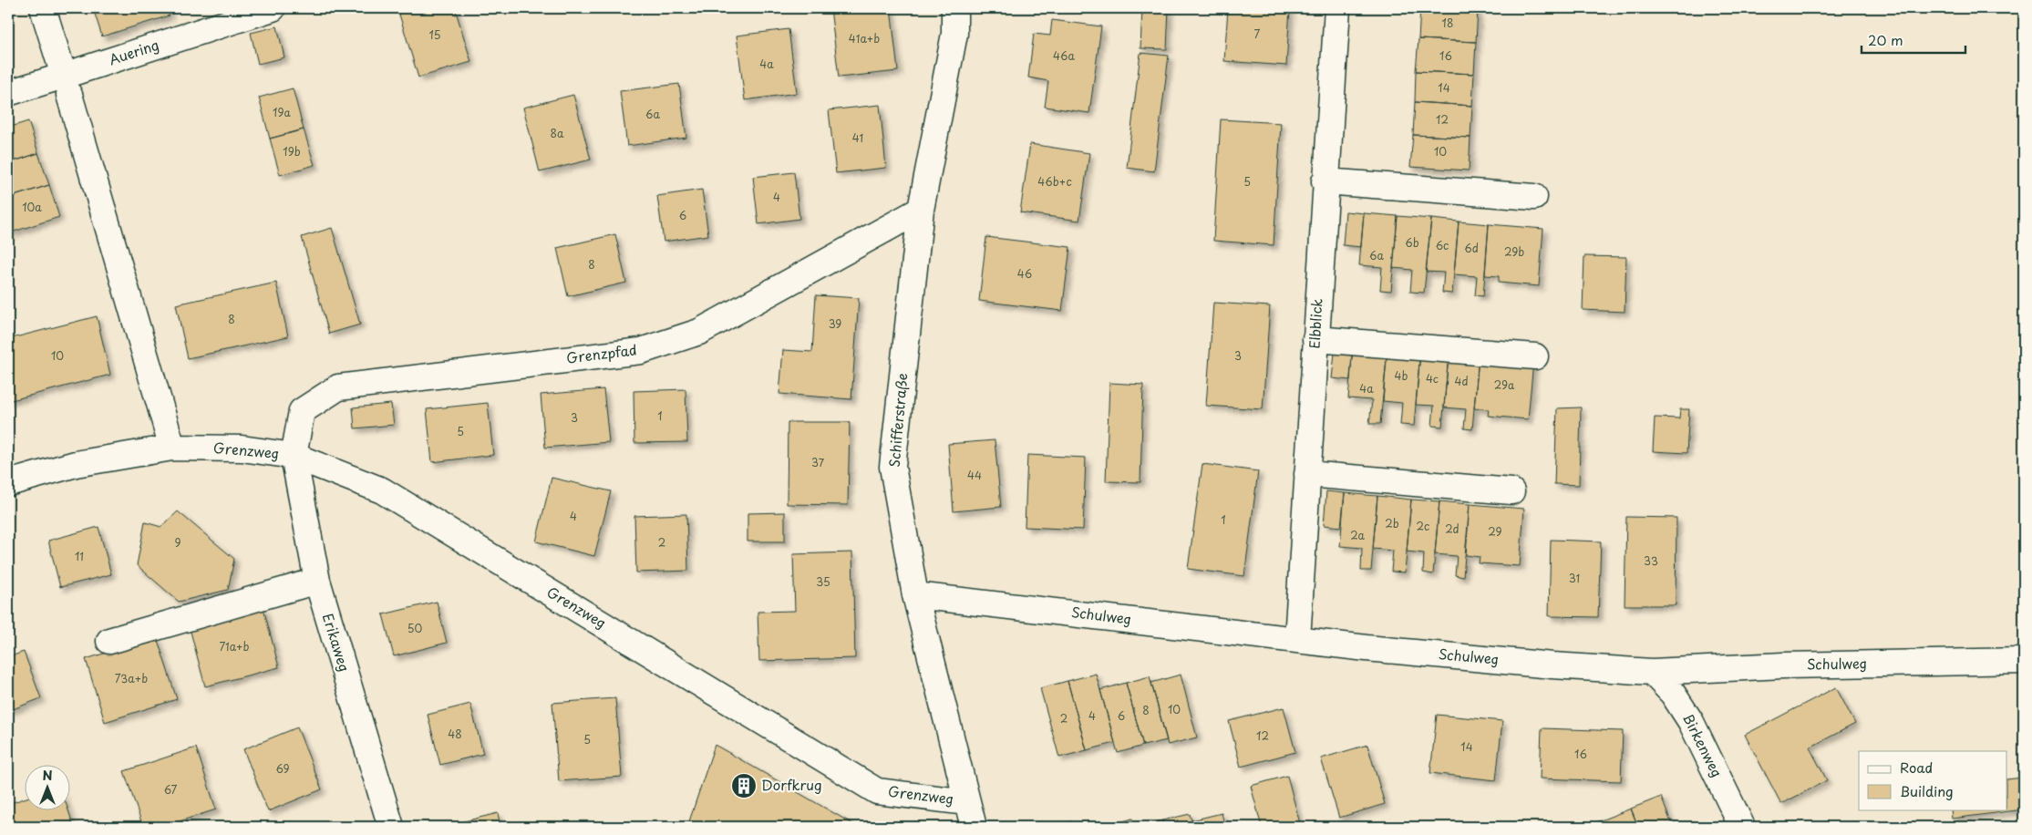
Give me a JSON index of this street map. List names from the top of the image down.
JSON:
{
  "streets": {
    "street": [
      "Auering",
      "Elbblick",
      "Grenzpfad",
      "Schifferstraße",
      "Grenzweg",
      "Schulweg",
      "Erikaweg",
      "Birkenweg"
    ]
  },
  "crossings": [
    ["Elbblick", "Schulweg"],
    ["Grenzpfad", "Schifferstraße"],
    ["Grenzpfad", "Grenzweg"],
    ["Grenzpfad", "Erikaweg"],
    ["Schifferstraße", "Grenzweg"],
    ["Schifferstraße", "Schulweg"],
    ["Grenzweg", "Erikaweg"],
    ["Schulweg", "Birkenweg"]
  ],
  "places": {
    "building": ["Dorfkrug"]
  },
  "house_numbers": [
    "18",
    "7",
    "15",
    "41a+b",
    "46a",
    "16",
    "4a",
    "14",
    "19a",
    "6a",
    "12",
    "8a",
    "41",
    "19b",
    "10",
    "46b+c",
    "5",
    "4",
    "10a",
    "6",
    "6b",
    "6c",
    "6d",
    "29b",
    "6a",
    "8",
    "46",
    "8",
    "39",
    "10",
    "3",
    "4b",
    "4c",
    "4d",
    "29a",
    "4a",
    "1",
    "3",
    "5",
    "37",
    "44",
    "4",
    "1",
    "2b",
    "2c",
    "2d",
    "29",
    "2a",
    "9",
    "2",
    "11",
    "33",
    "31",
    "35",
    "50",
    "71a+b",
    "73a+b",
    "10",
    "8",
    "4",
    "6",
    "2",
    "48",
    "12",
    "5",
    "14",
    "16",
    "69",
    "67"
  ],
  "legend": ["Road", "Building"],
  "scale_bar": "20 m",
  "north": "top"
}
